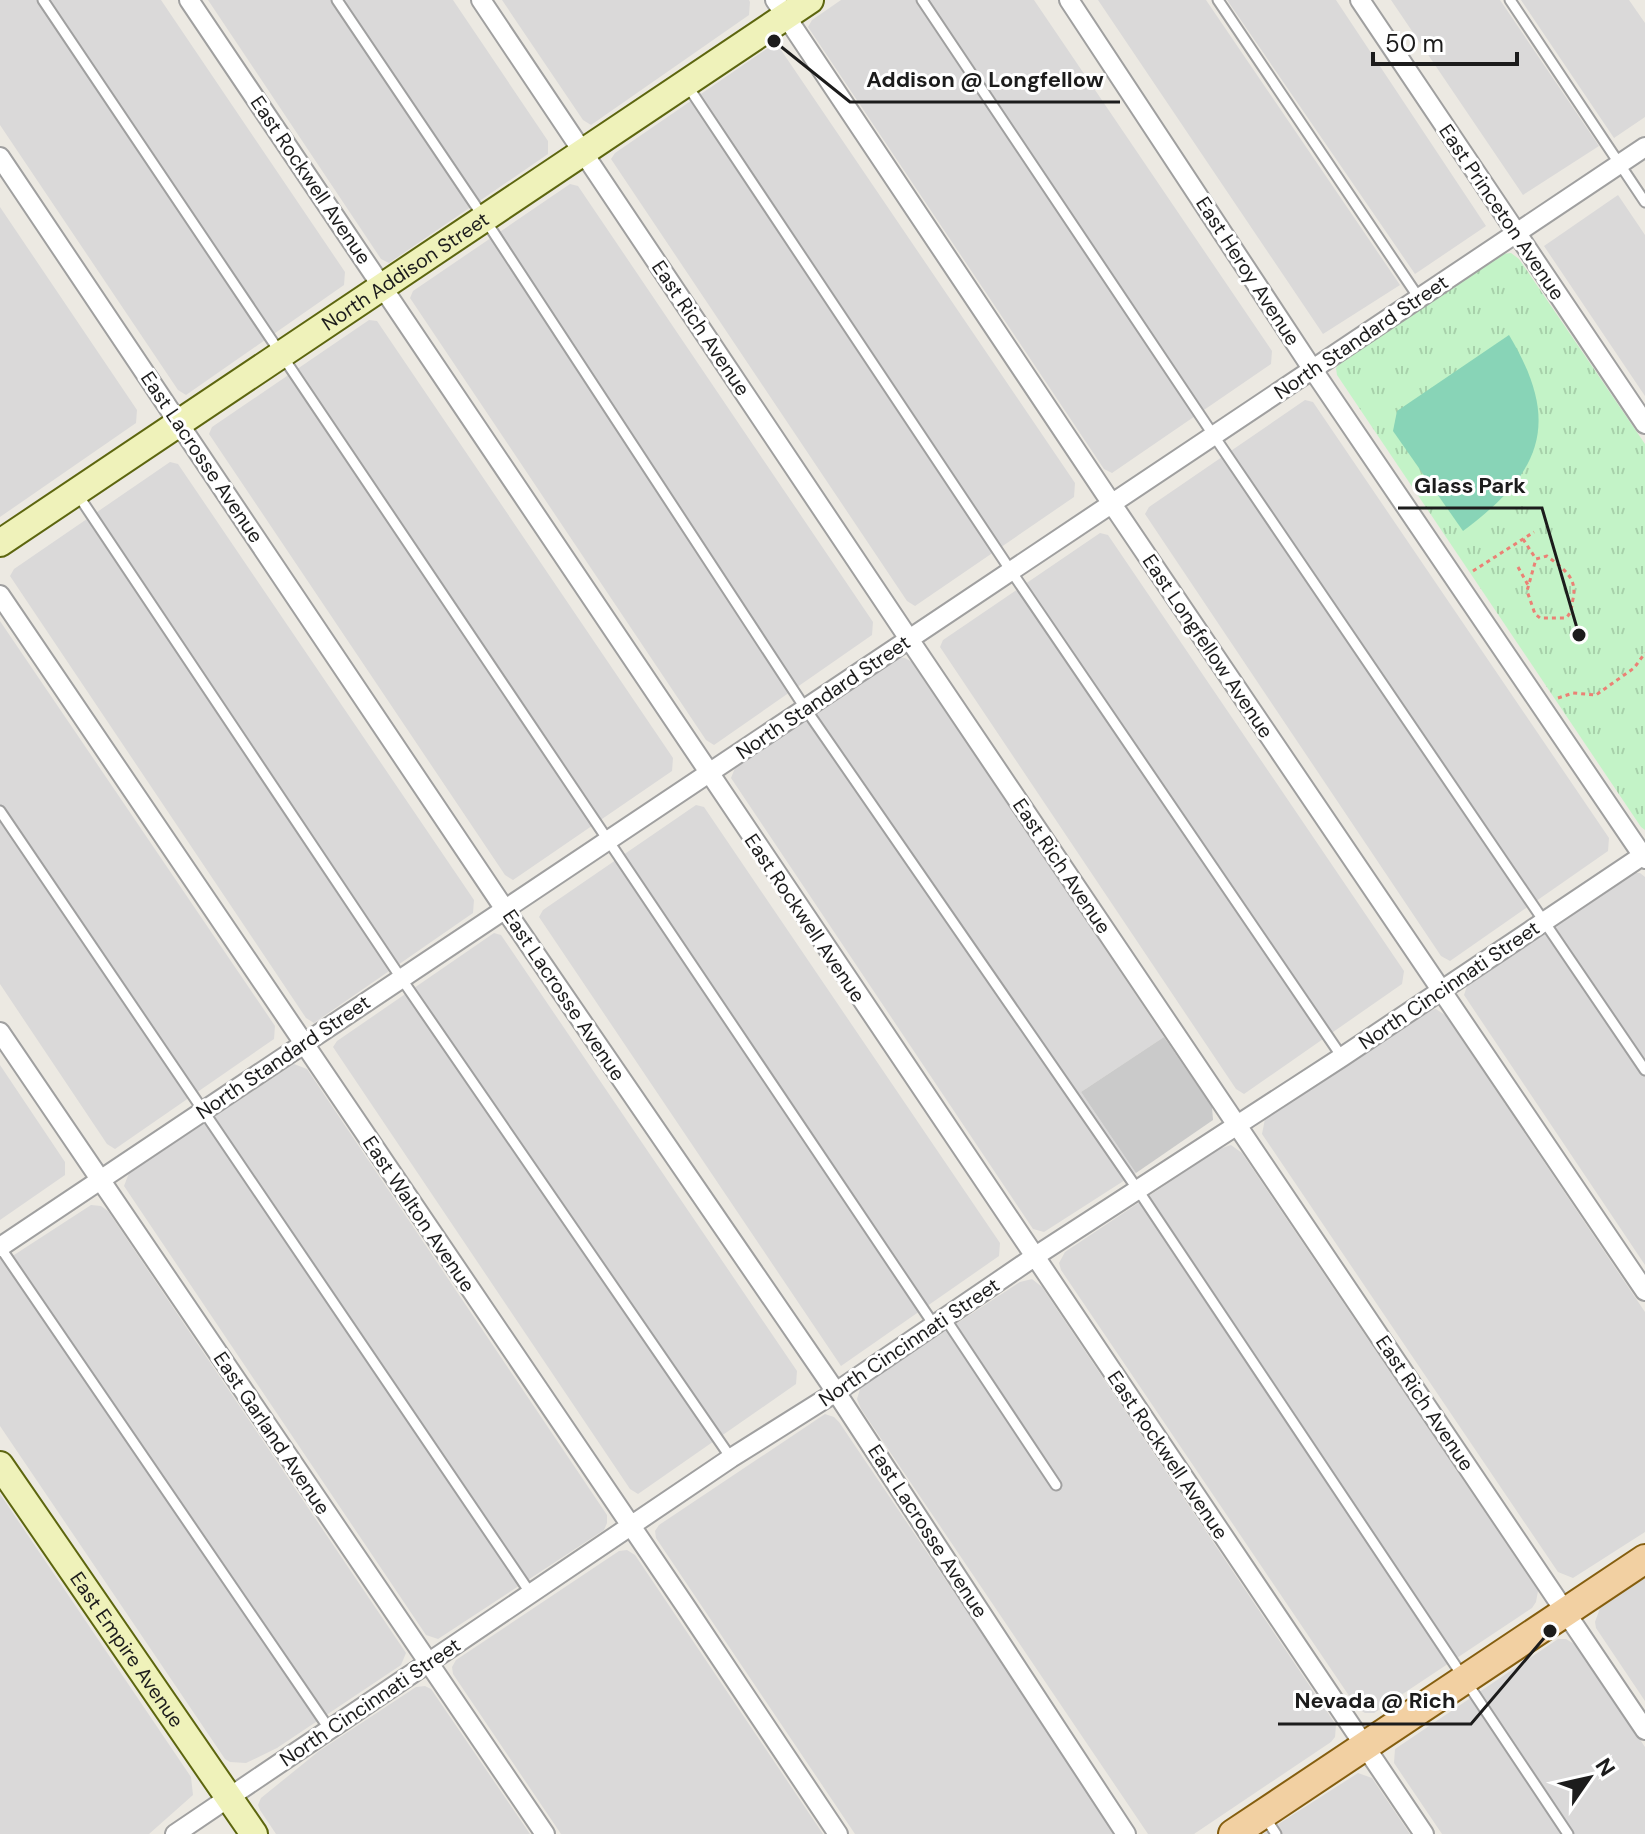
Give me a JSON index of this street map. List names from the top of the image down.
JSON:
{
  "streets": {
    "street": [
      "East Rockwell Avenue",
      "East Princeton Avenue",
      "East Heroy Avenue",
      "North Addison Street",
      "East Rich Avenue",
      "North Standard Street",
      "East Lacrosse Avenue",
      "East Longfellow Avenue",
      "North Cincinnati Street",
      "East Walton Avenue",
      "East Garland Avenue",
      "East Empire Avenue"
    ]
  },
  "crossings": [
    ["East Rockwell Avenue", "North Addison Street"],
    ["East Rockwell Avenue", "North Standard Street"],
    ["East Rockwell Avenue", "North Cincinnati Street"],
    ["East Princeton Avenue", "North Standard Street"],
    ["East Heroy Avenue", "North Standard Street"],
    ["East Heroy Avenue", "North Cincinnati Street"],
    ["North Addison Street", "East Rich Avenue"],
    ["North Addison Street", "East Lacrosse Avenue"],
    ["North Addison Street", "East Longfellow Avenue"],
    ["East Rich Avenue", "North Standard Street"],
    ["East Rich Avenue", "North Cincinnati Street"],
    ["North Standard Street", "East Lacrosse Avenue"],
    ["North Standard Street", "East Longfellow Avenue"],
    ["North Standard Street", "East Walton Avenue"],
    ["North Standard Street", "East Garland Avenue"],
    ["East Lacrosse Avenue", "North Cincinnati Street"],
    ["East Longfellow Avenue", "North Cincinnati Street"],
    ["North Cincinnati Street", "East Walton Avenue"],
    ["North Cincinnati Street", "East Garland Avenue"],
    ["North Cincinnati Street", "East Empire Avenue"]
  ],
  "places": ["Addison @ Longfellow", "Glass Park", "Nevada @ Rich"],
  "scale_bar": "50 m",
  "north": "top right"
}
